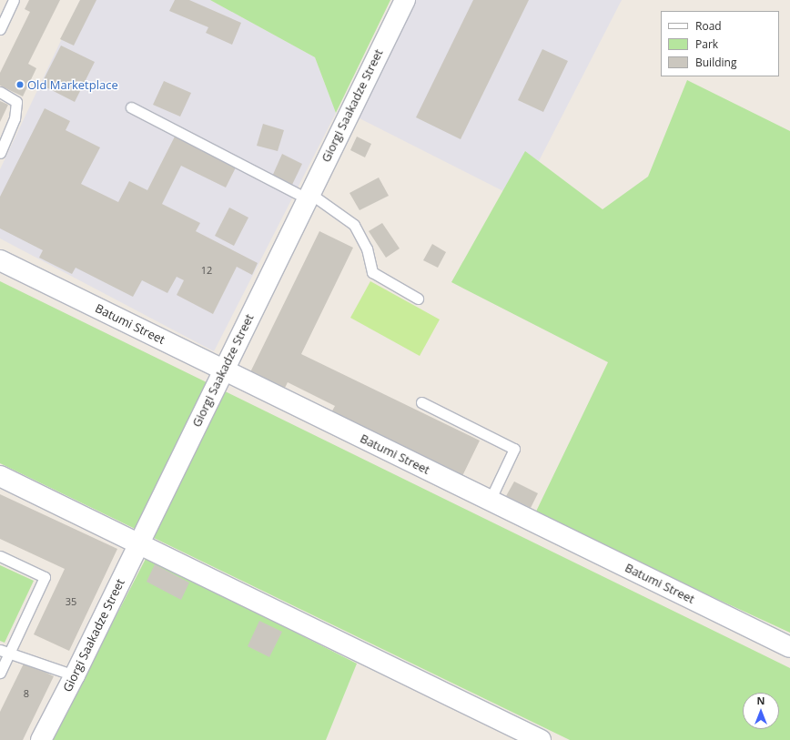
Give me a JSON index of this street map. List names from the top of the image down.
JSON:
{
  "streets": {
    "street": ["Giorgi Saakadze Street", "Batumi Street"]
  },
  "crossings": [
    ["Giorgi Saakadze Street", "Batumi Street"]
  ],
  "places": ["Old Marketplace"],
  "house_numbers": ["12", "35", "8"],
  "legend": ["Road", "Park", "Building"],
  "north": "top"
}
